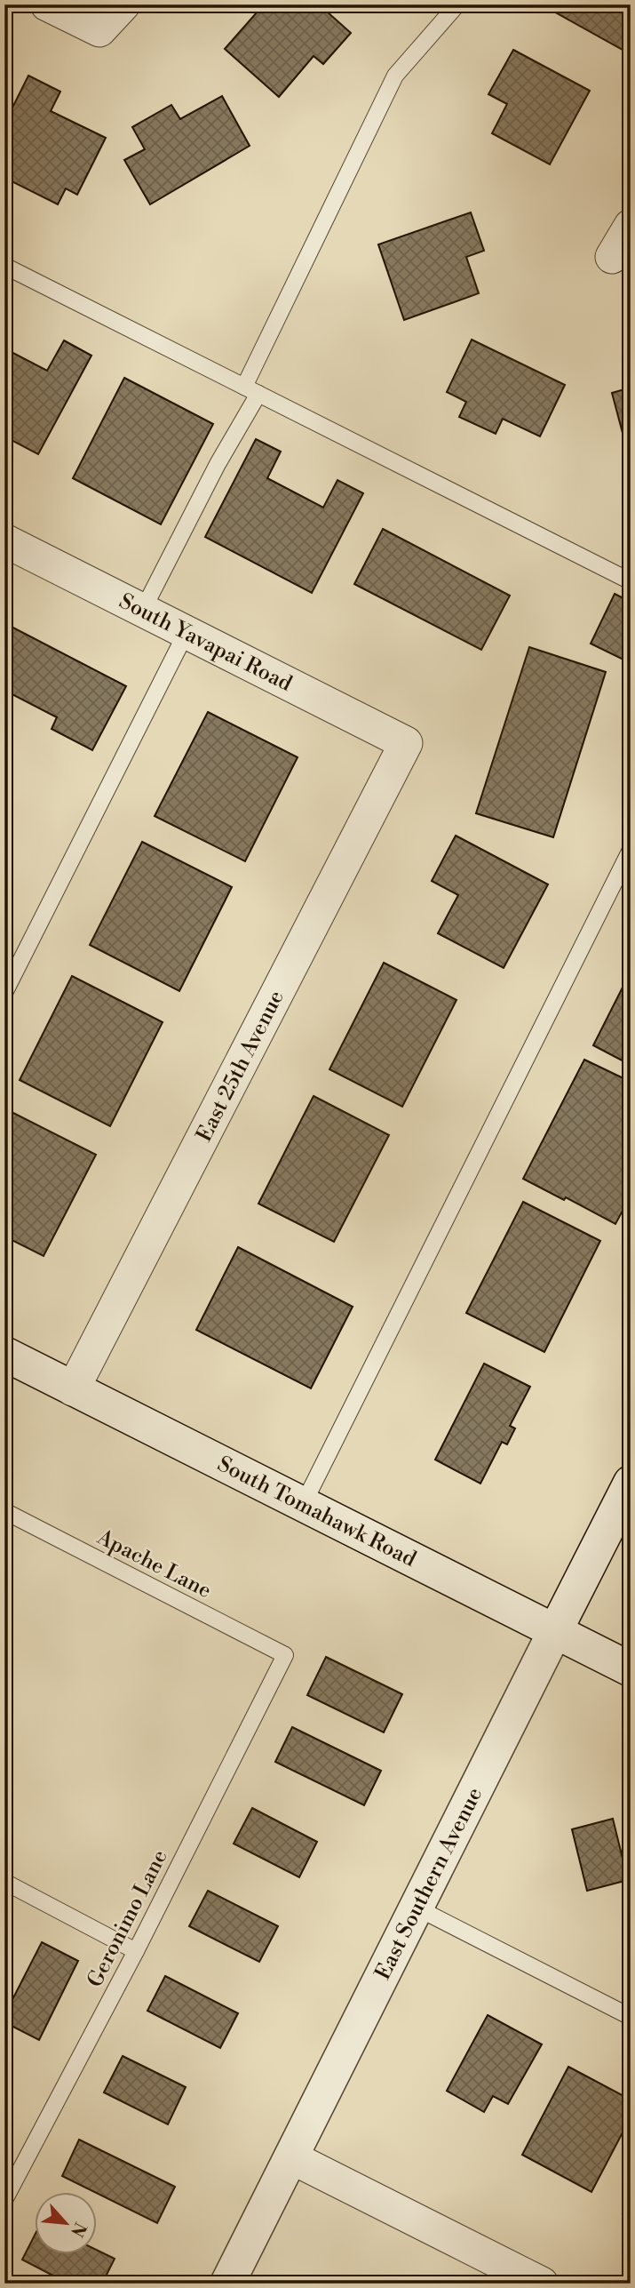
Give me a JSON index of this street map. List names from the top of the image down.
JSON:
{
  "streets": {
    "main road": ["South Tomahawk Road", "East Southern Avenue"],
    "street": ["South Yavapai Road", "East 25th Avenue"],
    "lane": ["Apache Lane", "Geronimo Lane"]
  },
  "crossings": [
    ["South Yavapai Road", "East 25th Avenue"],
    ["East 25th Avenue", "South Tomahawk Road"],
    ["South Tomahawk Road", "East Southern Avenue"],
    ["Apache Lane", "Geronimo Lane"]
  ],
  "north": "bottom right"
}
